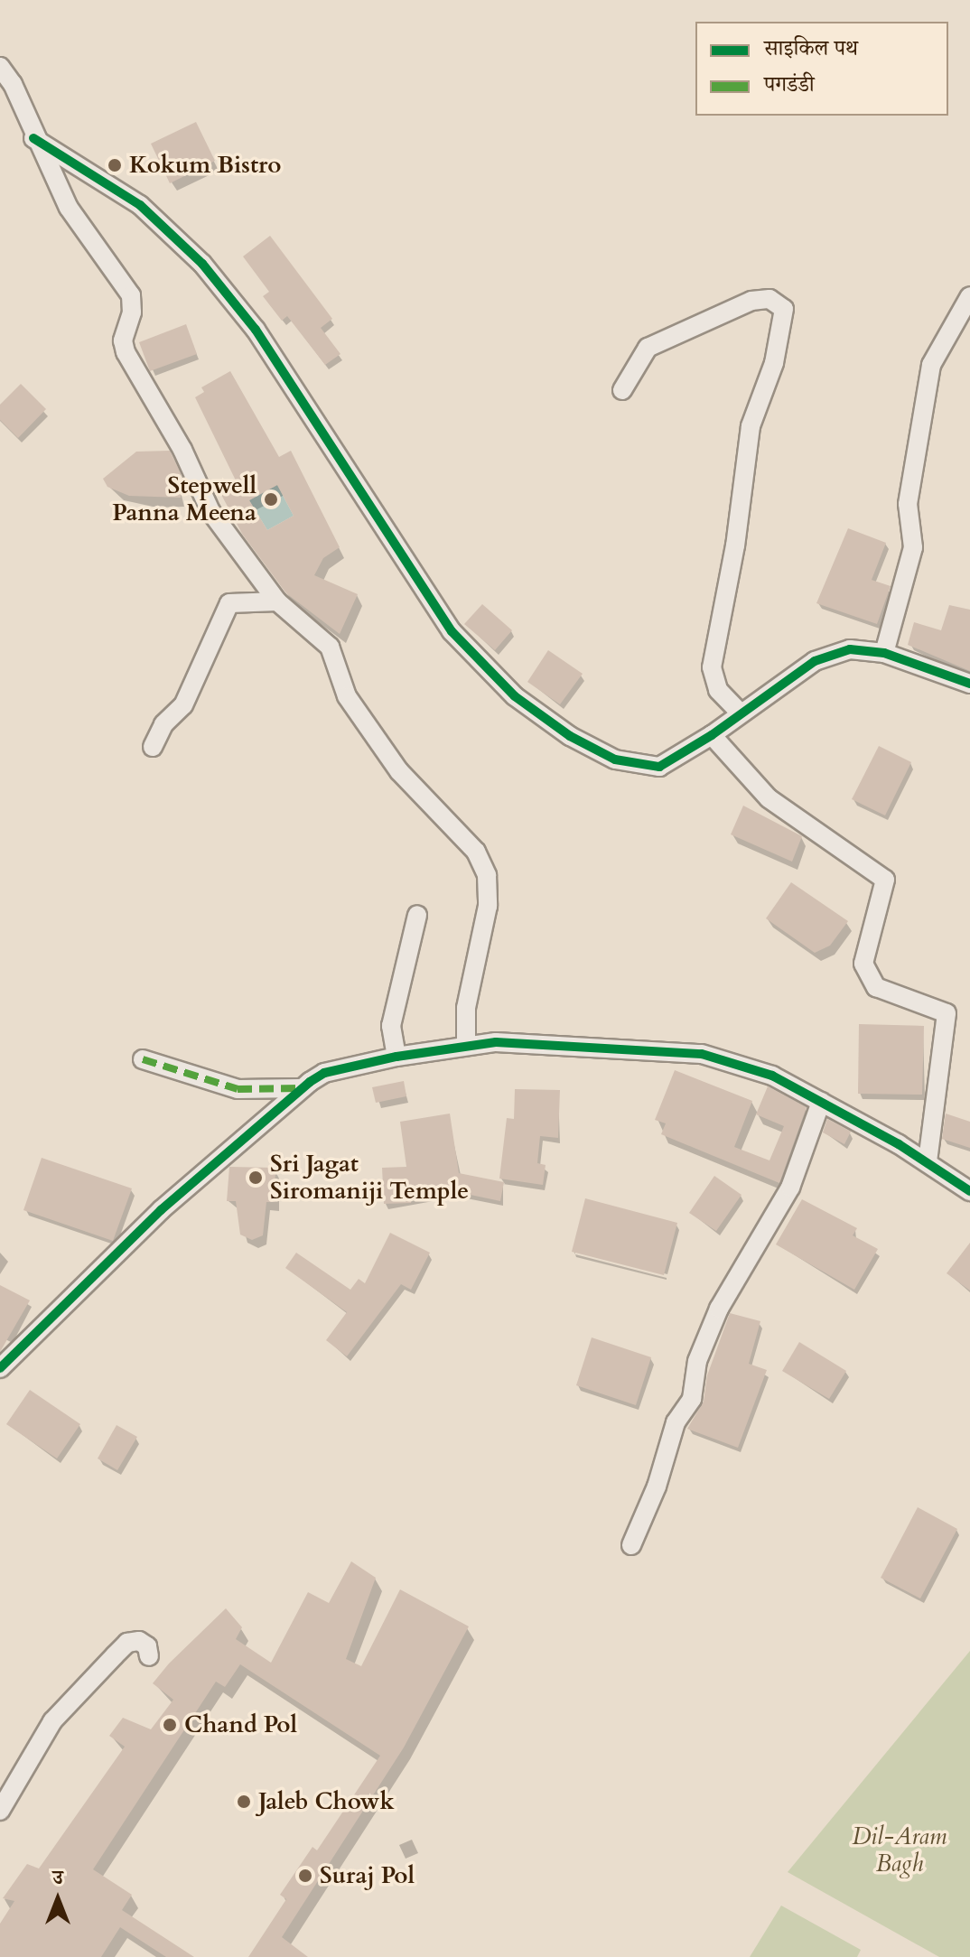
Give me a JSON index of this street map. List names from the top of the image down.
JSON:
{
  "parks": ["Dil-Aram Bagh"],
  "places": [
    "Kokum Bistro",
    "Stepwell Panna Meena",
    "Sri Jagat Siromaniji Temple",
    "Chand Pol",
    "Jaleb Chowk",
    "Suraj Pol"
  ],
  "legend": ["साइकिल पथ", "पगडंडी"],
  "north": "top"
}
